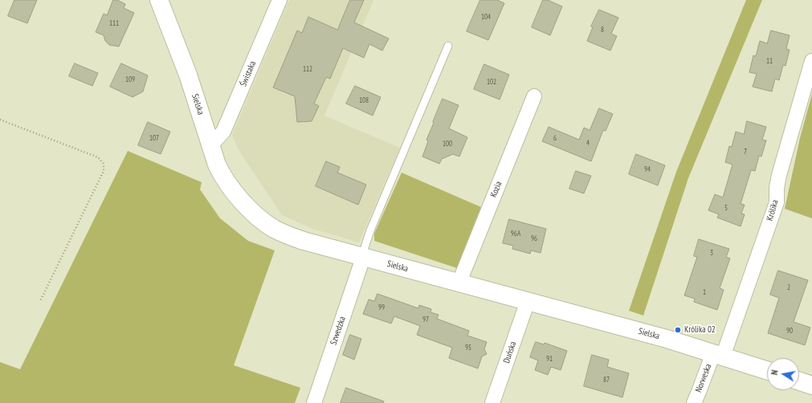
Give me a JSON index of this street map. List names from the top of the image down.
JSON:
{
  "streets": {
    "street": [
      "Świstaka",
      "Sielska",
      "Kozia",
      "Królika",
      "Szwedzka",
      "Duńska",
      "Norweska"
    ]
  },
  "crossings": [
    ["Świstaka", "Sielska"],
    ["Sielska", "Kozia"],
    ["Sielska", "Królika"],
    ["Sielska", "Szwedzka"],
    ["Sielska", "Duńska"],
    ["Sielska", "Norweska"],
    ["Królika", "Norweska"]
  ],
  "places": ["Królika 02"],
  "house_numbers": [
    "104",
    "111",
    "8",
    "11",
    "112",
    "109",
    "102",
    "108",
    "107",
    "6",
    "4",
    "100",
    "7",
    "94",
    "5",
    "96A",
    "96",
    "3",
    "2",
    "1",
    "99",
    "97",
    "90",
    "95",
    "91",
    "87"
  ],
  "north": "left"
}
